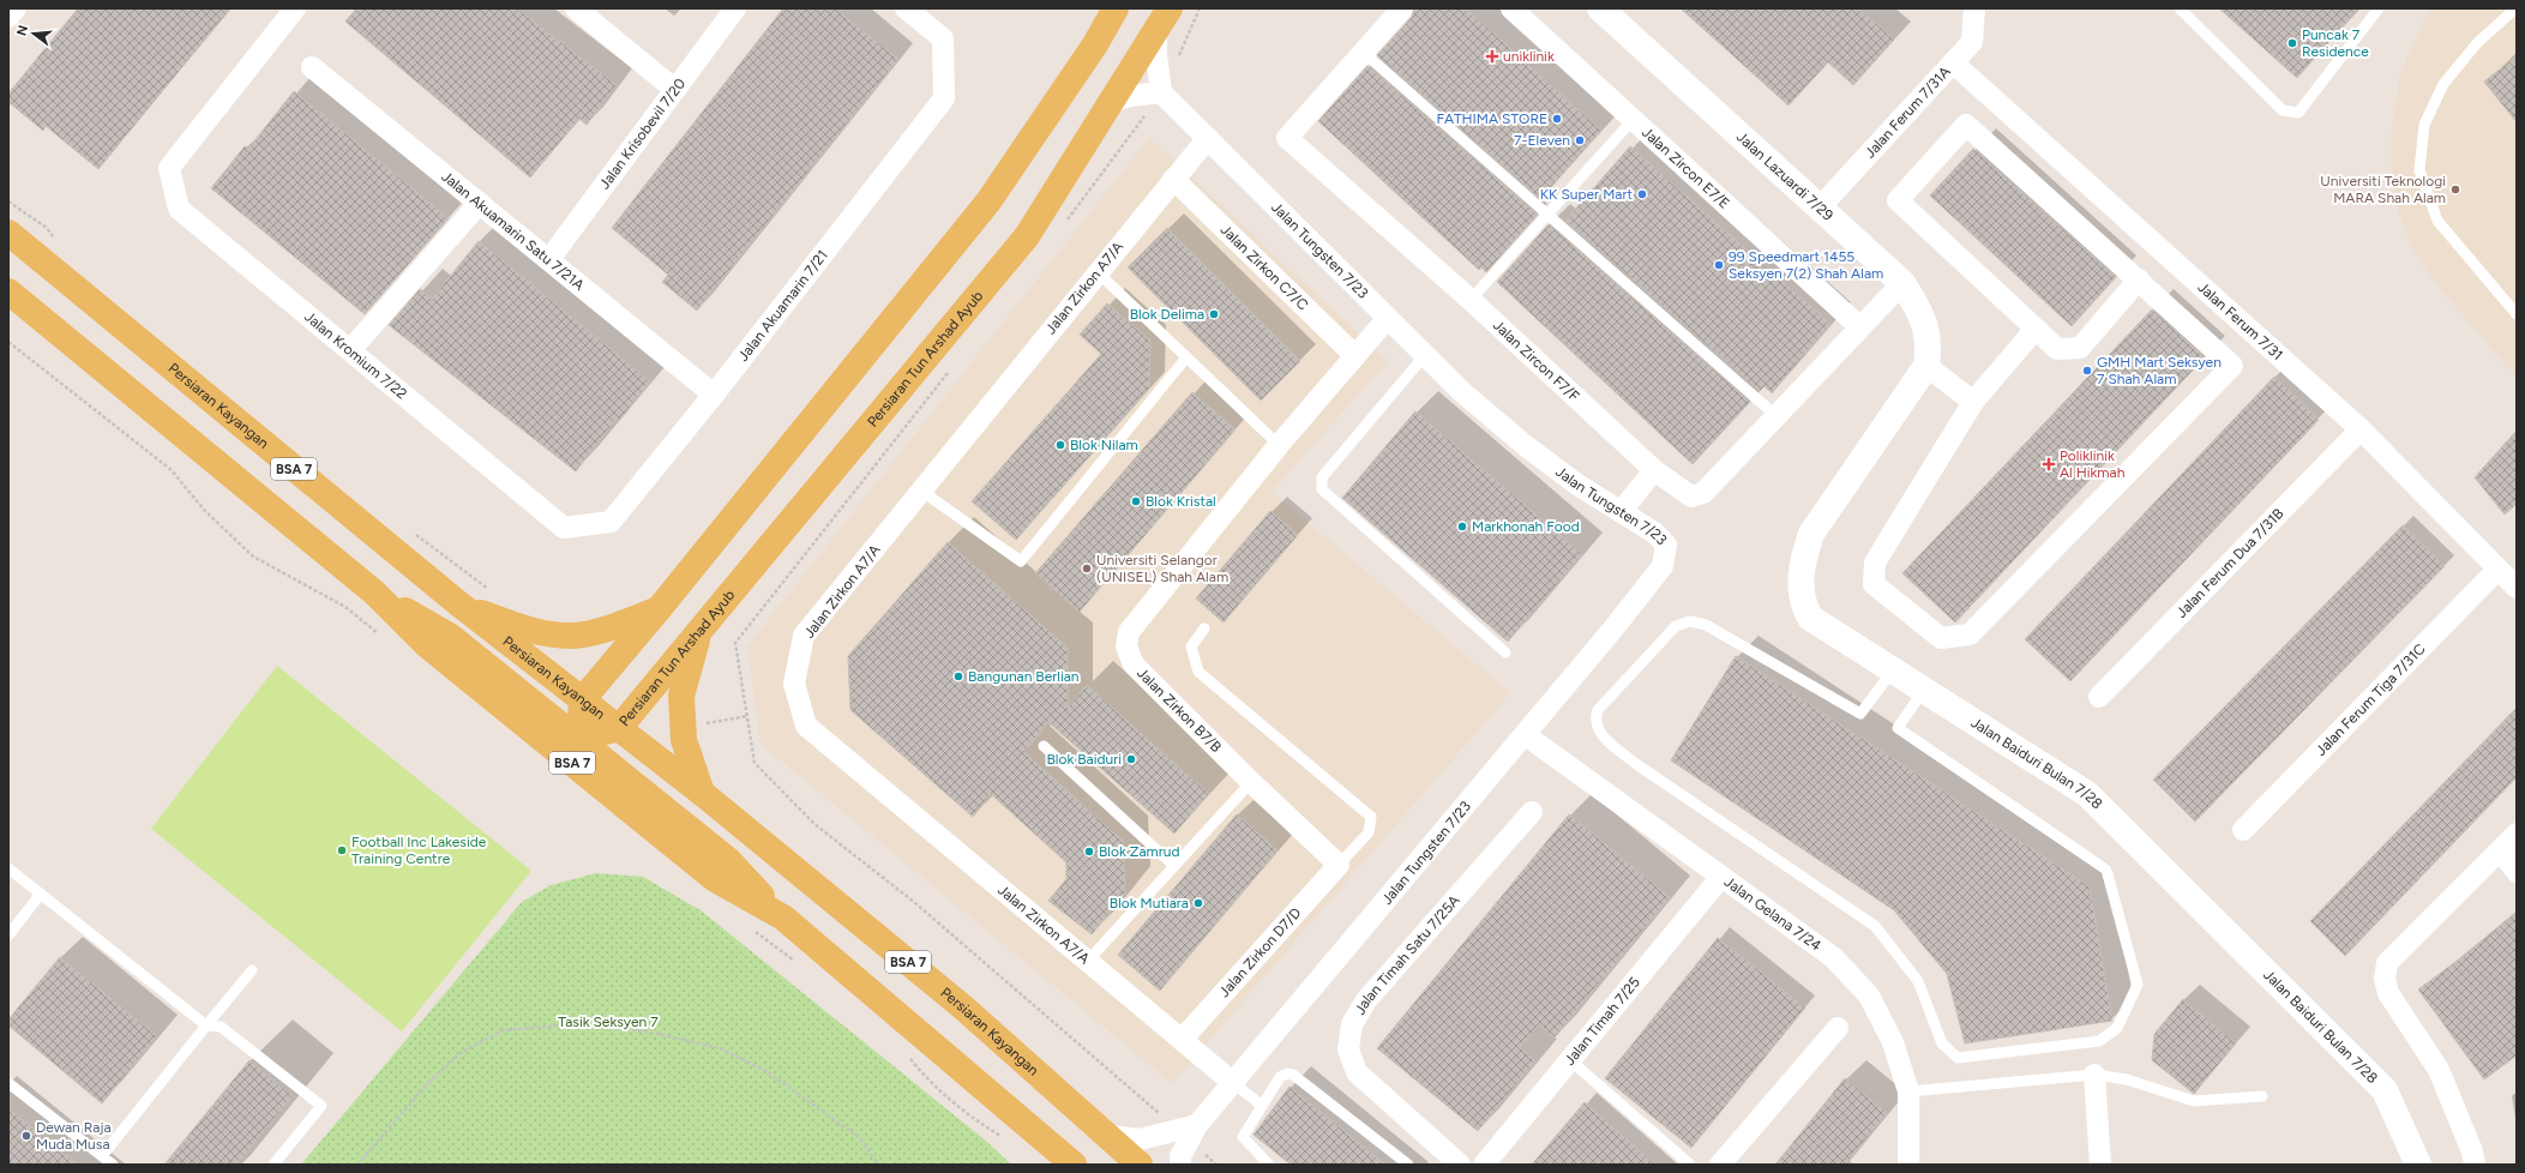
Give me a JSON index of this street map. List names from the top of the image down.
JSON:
{
  "streets": {
    "main road": ["Persiaran Tun Arshad Ayub", "Persiaran Kayangan", "BSA 7"],
    "street": [
      "Jalan Ferum 7/31A",
      "Jalan Krisobevil 7/20",
      "Jalan Zircon E7/E",
      "Jalan Lazuardi 7/29",
      "Jalan Akuamarin Satu 7/21A",
      "Jalan Tungsten 7/23",
      "Jalan Zirkon C7/C",
      "Jalan Zirkon A7/A",
      "Jalan Akuamarin 7/21",
      "Jalan Ferum 7/31",
      "Jalan Kromium 7/22",
      "Jalan Zircon F7/F",
      "Jalan Ferum Dua 7/31B",
      "Jalan Ferum Tiga 7/31C",
      "Jalan Zirkon B7/B",
      "Jalan Baiduri Bulan 7/28",
      "Jalan Gelana 7/24",
      "Jalan Zirkon D7/D",
      "Jalan Timah Satu 7/25A",
      "Jalan Timah 7/25"
    ]
  },
  "crossings": [
    ["Jalan Ferum 7/31A", "Jalan Lazuardi 7/29"],
    ["Jalan Ferum 7/31A", "Jalan Ferum 7/31"],
    ["Jalan Krisobevil 7/20", "Jalan Akuamarin Satu 7/21A"],
    ["Jalan Zircon E7/E", "Jalan Zircon F7/F"],
    ["Jalan Lazuardi 7/29", "Jalan Zircon F7/F"],
    ["Jalan Lazuardi 7/29", "Jalan Baiduri Bulan 7/28"],
    ["Jalan Akuamarin Satu 7/21A", "Jalan Akuamarin 7/21"],
    ["Jalan Tungsten 7/23", "Jalan Zirkon A7/A"],
    ["Jalan Tungsten 7/23", "Jalan Zirkon B7/B"],
    ["Jalan Tungsten 7/23", "Jalan Gelana 7/24"],
    ["Jalan Zirkon C7/C", "Jalan Zirkon A7/A"],
    ["Jalan Zirkon C7/C", "Jalan Zirkon B7/B"],
    ["Jalan Zirkon A7/A", "Jalan Zirkon D7/D"],
    ["Jalan Akuamarin 7/21", "Jalan Kromium 7/22"],
    ["Jalan Ferum 7/31", "Jalan Ferum Dua 7/31B"],
    ["Jalan Ferum 7/31", "Jalan Ferum Tiga 7/31C"],
    ["Persiaran Tun Arshad Ayub", "Persiaran Kayangan"],
    ["Jalan Zirkon B7/B", "Jalan Zirkon D7/D"],
    ["Jalan Gelana 7/24", "Jalan Timah 7/25"]
  ],
  "parks": ["Tasik Seksyen 7"],
  "places": {
    "other": [
      "Puncak 7 Residence",
      "FATHIMA STORE",
      "7-Eleven",
      "Universiti Teknologi MARA Shah Alam",
      "KK Super Mart",
      "99 Speedmart 1455 Seksyen 7(2) Shah Alam",
      "Blok Delima",
      "GMH Mart Seksyen 7 Shah Alam",
      "Blok Nilam",
      "Blok Kristal",
      "Markhonah Food",
      "Universiti Selangor (UNISEL) Shah Alam",
      "Bangunan Berlian",
      "Blok Baiduri",
      "Football Inc Lakeside Training Centre",
      "Blok Zamrud",
      "Blok Mutiara",
      "Dewan Raja Muda Musa"
    ],
    "health": ["uniklinik", "Poliklinik Al Hikmah"]
  },
  "north": "left"
}
